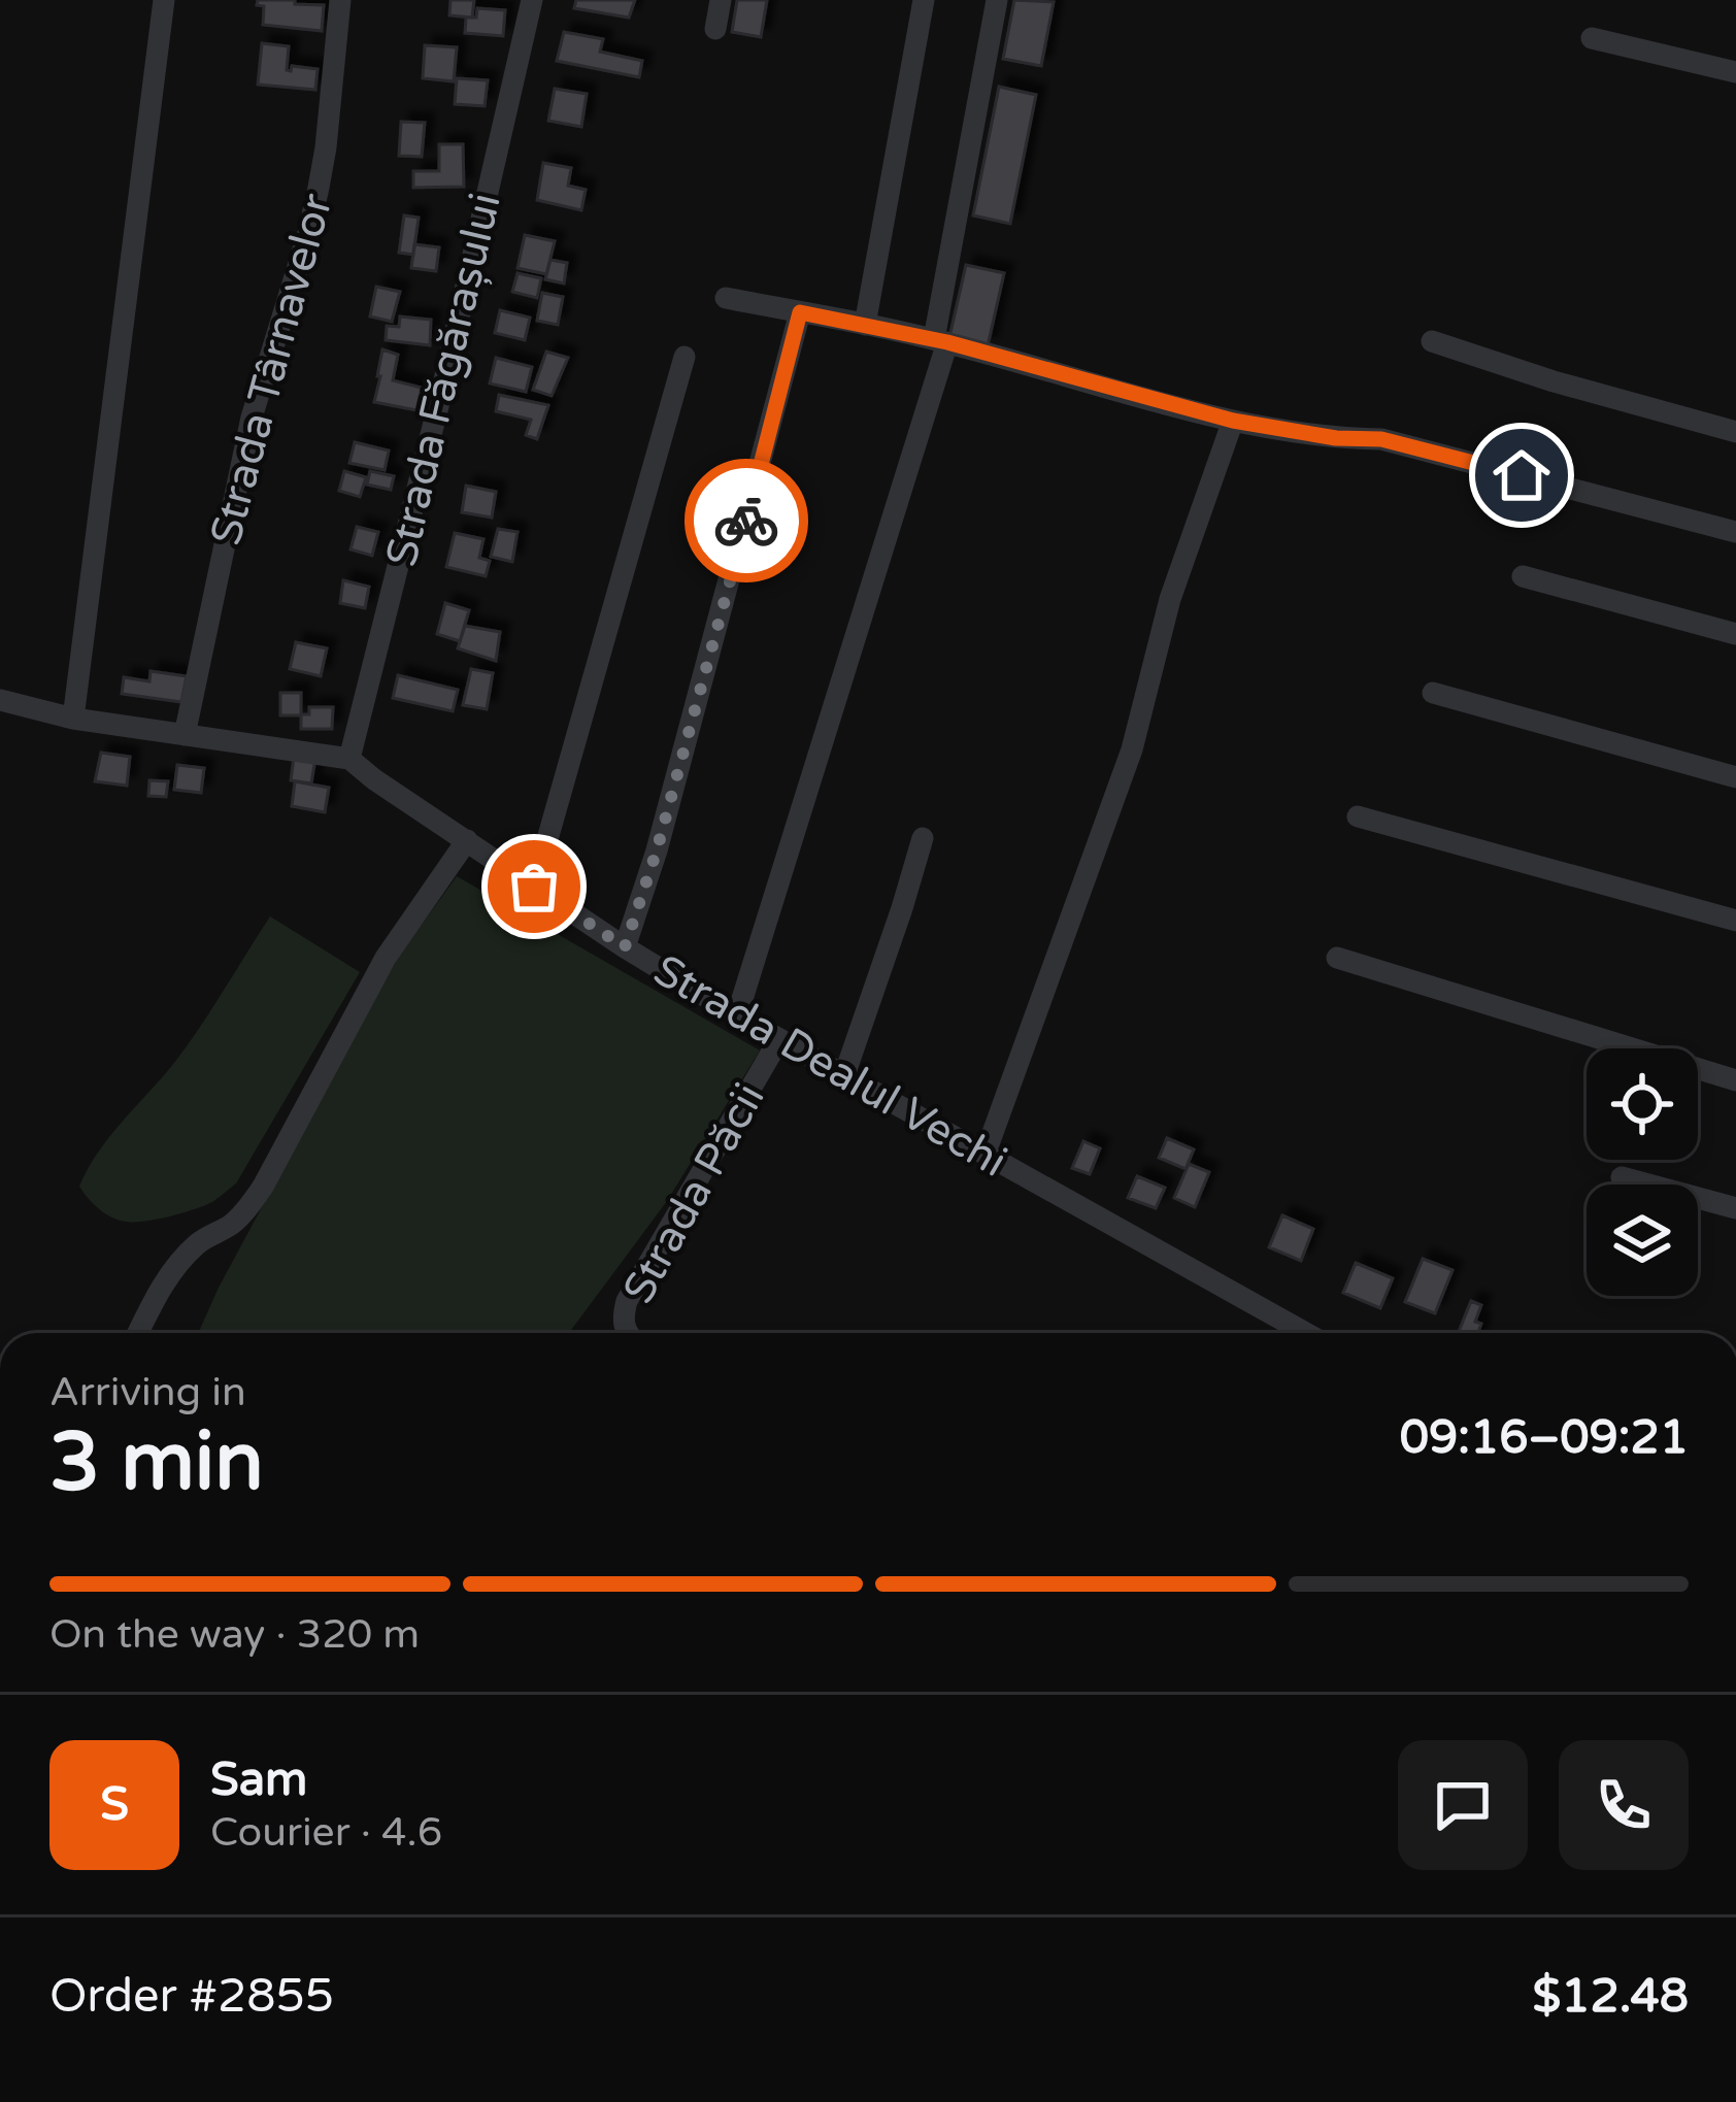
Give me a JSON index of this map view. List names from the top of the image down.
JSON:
{
  "streets": {
    "street": [
      "Strada Târnavelor",
      "Strada Făgărașului",
      "Strada Dealul Vechi",
      "Strada Păcii"
    ]
  },
  "crossings": [
    ["Strada Făgărașului", "Strada Dealul Vechi"],
    ["Strada Dealul Vechi", "Strada Păcii"]
  ],
  "page": {
    "heading": ["3 min", "Arriving in", "09:16–09:21"],
    "panel": [
      "Sam",
      "Courier · 4.6",
      "Order #2855",
      "$12.48"
    ],
    "bar": "On the way · 320 m",
    "round": "S"
  }
}
